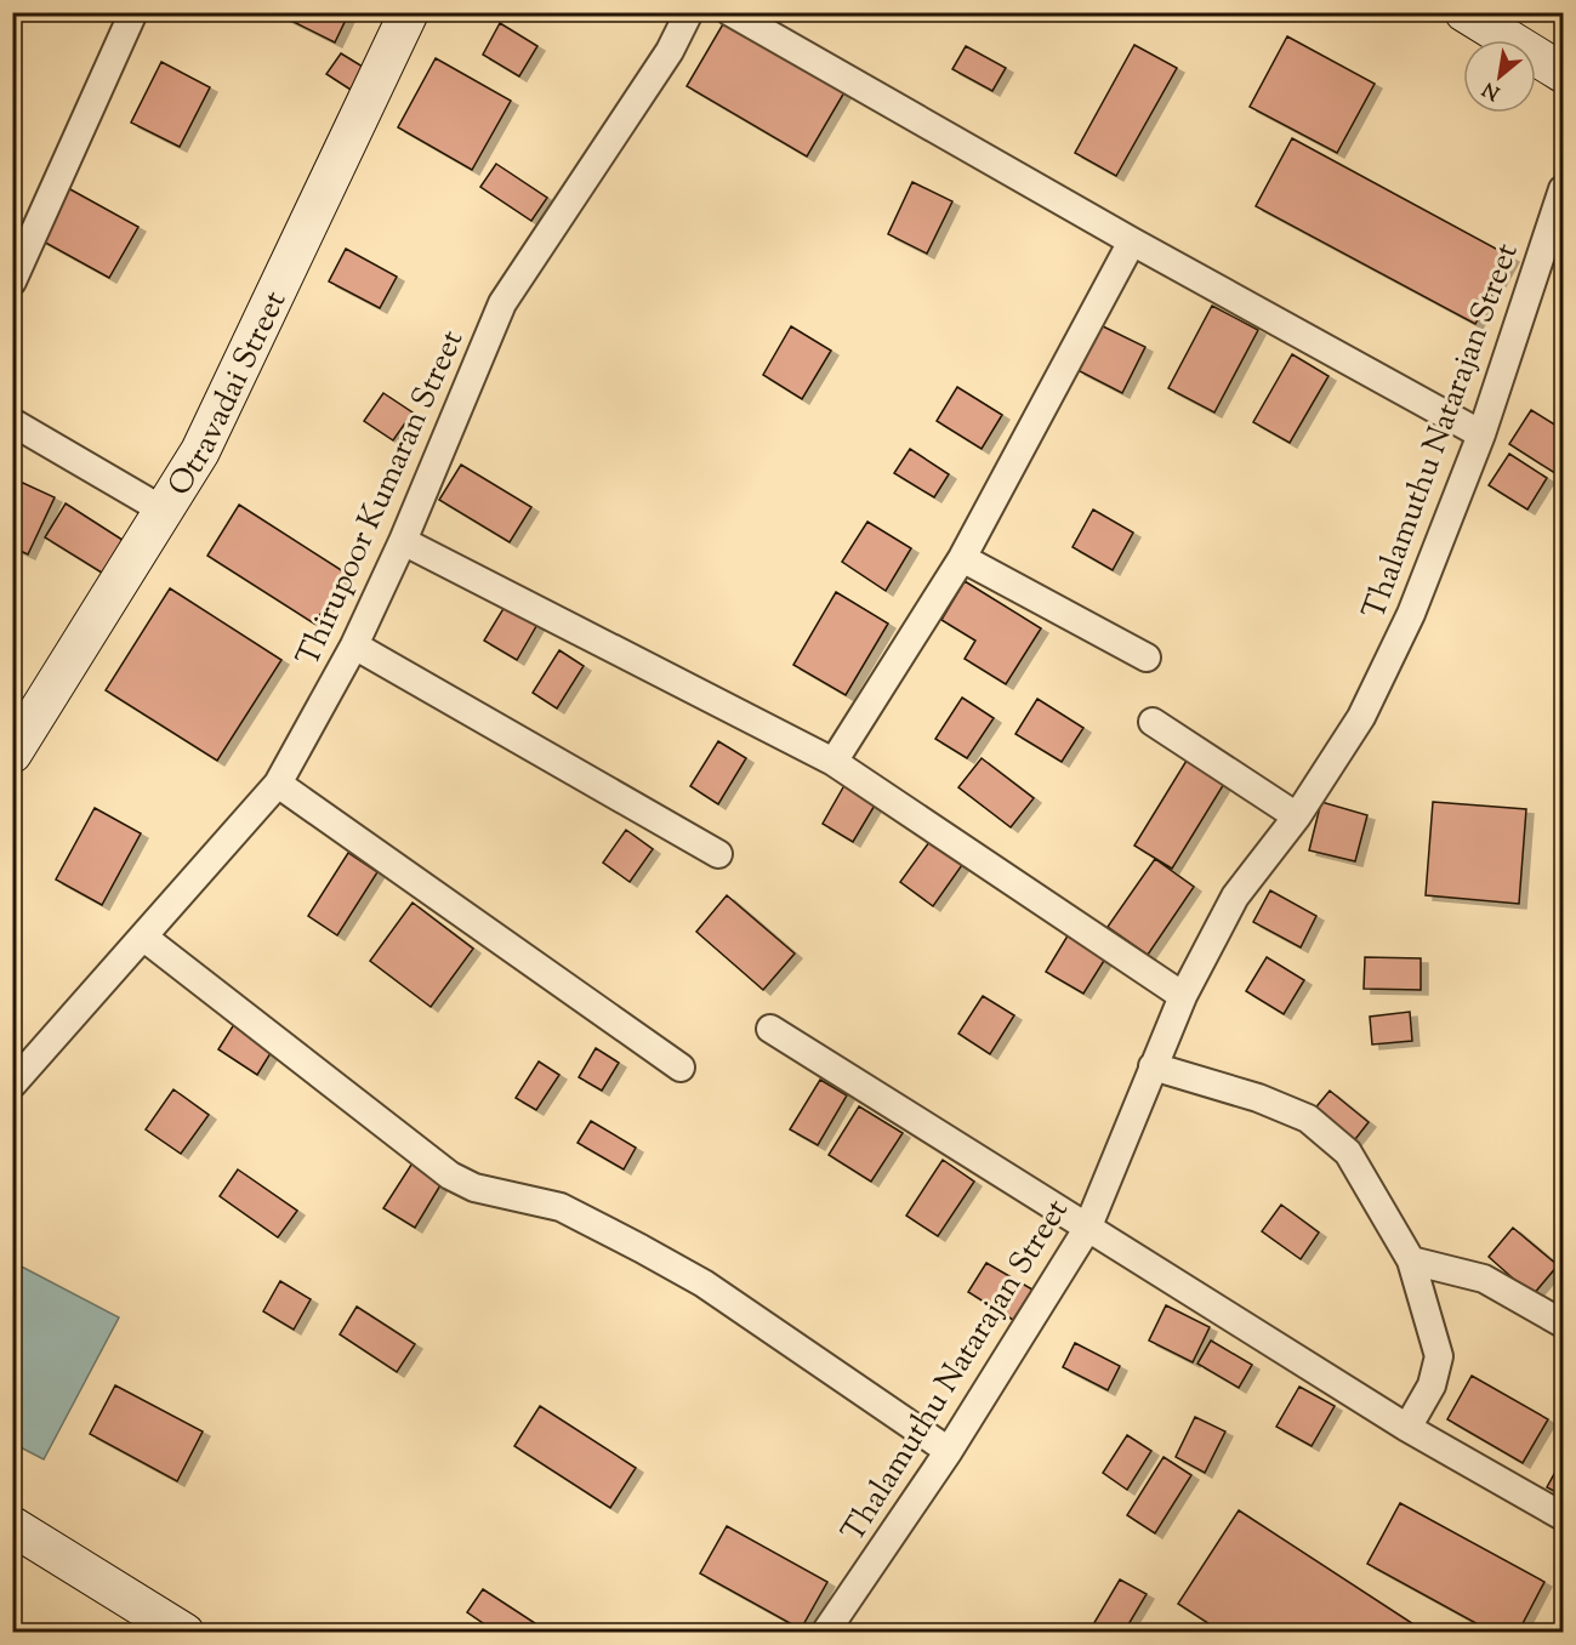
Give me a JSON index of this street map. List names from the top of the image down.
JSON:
{
  "streets": {
    "street": ["Otravadai Street", "Thalamuthu Natarajan Street", "Thirupoor Kumaran Street"]
  },
  "north": "bottom left"
}
